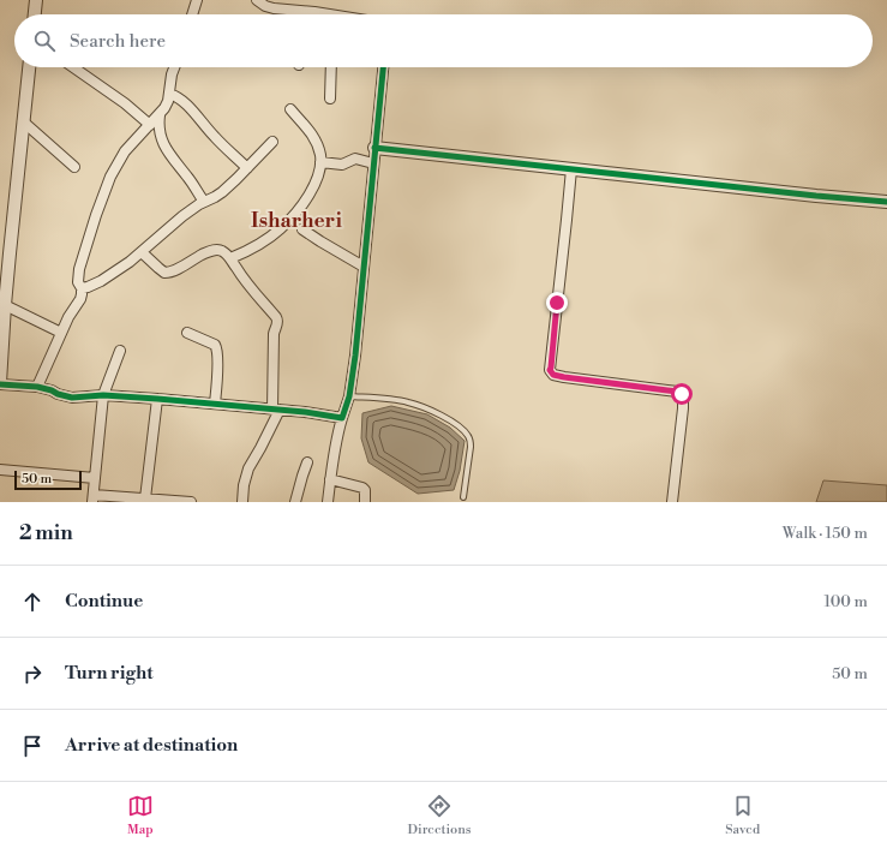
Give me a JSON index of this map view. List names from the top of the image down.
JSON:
{
  "districts": ["Isharheri"],
  "scale_bar": "50 m",
  "page": {
    "search": "Search here",
    "scale": "50 m",
    "heading": ["2 min", "Walk · 150 m"],
    "list": [
      ["Continue", "100 m"],
      ["Turn right", "50 m"],
      "Arrive at destination"
    ],
    "nav": ["Map", "Directions", "Saved"]
  }
}
